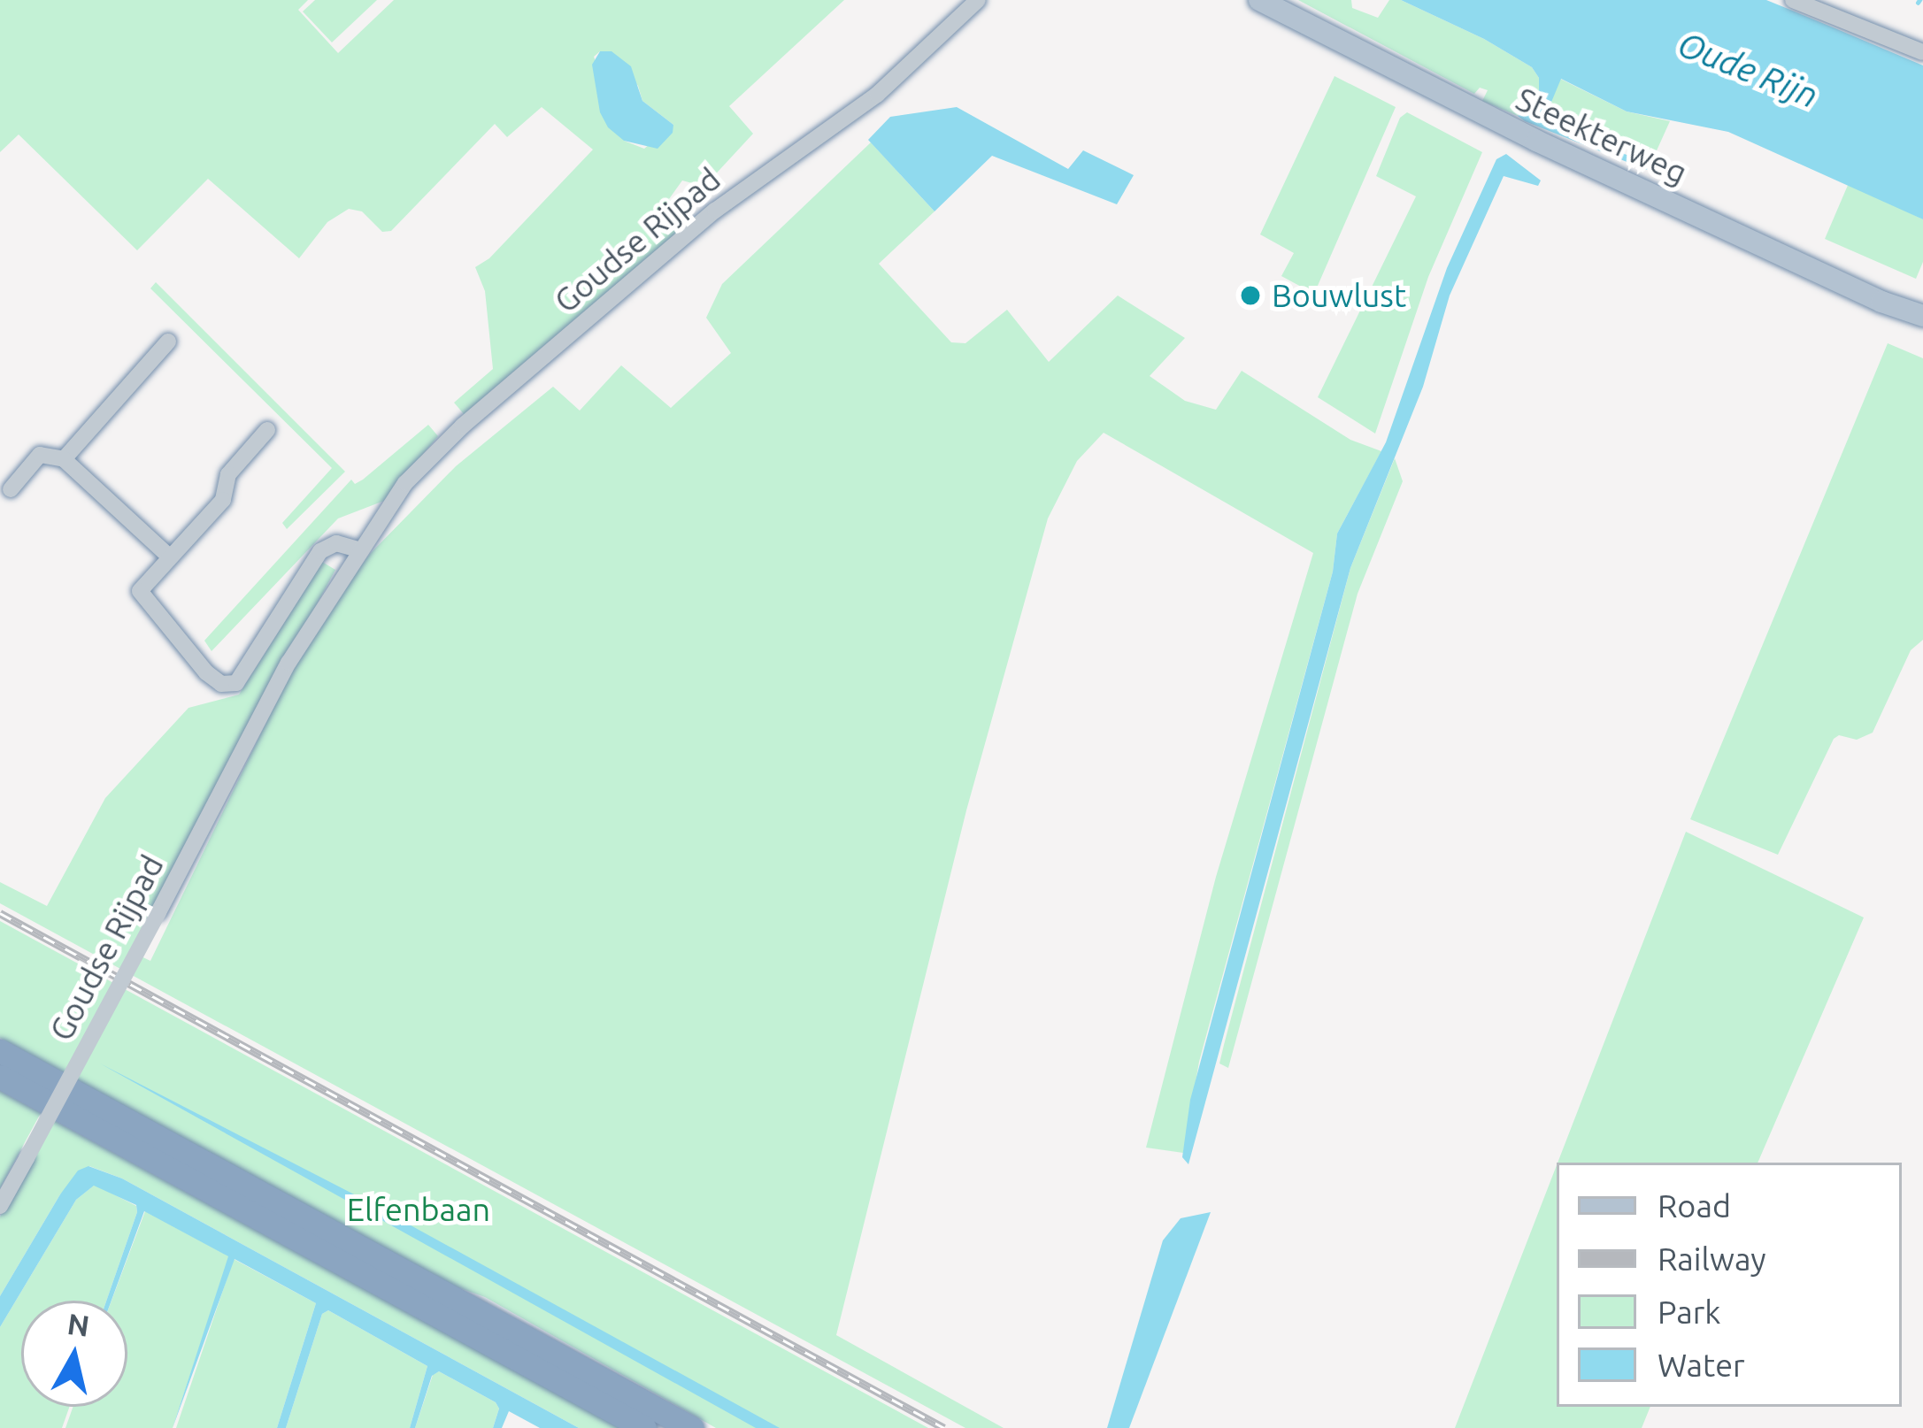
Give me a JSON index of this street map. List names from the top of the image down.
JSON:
{
  "streets": {
    "main road": ["Steekterweg"],
    "street": ["Goudse Rijpad"]
  },
  "water": ["Oude Rijn"],
  "parks": ["Elfenbaan"],
  "places": ["Bouwlust"],
  "legend": [
    "Road",
    "Railway",
    "Park",
    "Water"
  ],
  "north": "top"
}
